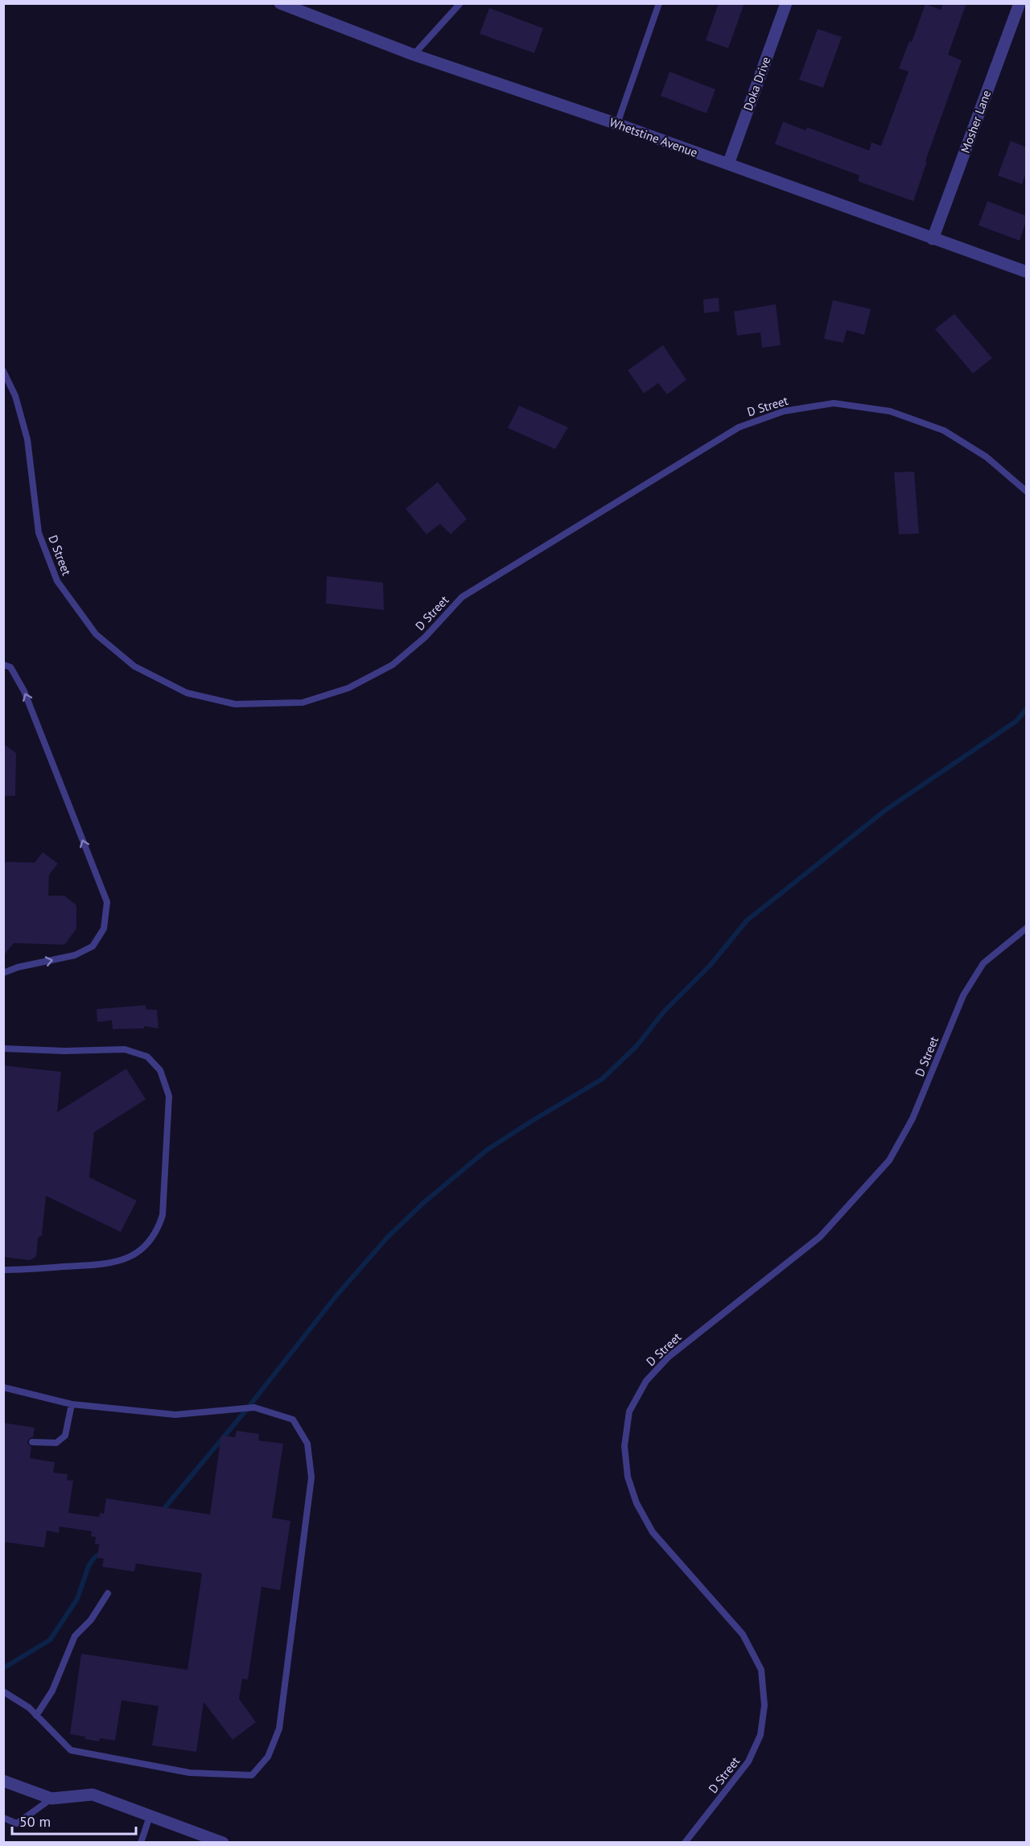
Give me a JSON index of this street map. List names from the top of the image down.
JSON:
{
  "streets": {
    "street": ["Doka Drive", "Mosher Lane", "Whetstine Avenue"],
    "lane": ["D Street"]
  },
  "crossings": [
    ["Doka Drive", "Whetstine Avenue"],
    ["Mosher Lane", "Whetstine Avenue"]
  ],
  "scale_bar": "50 m"
}
